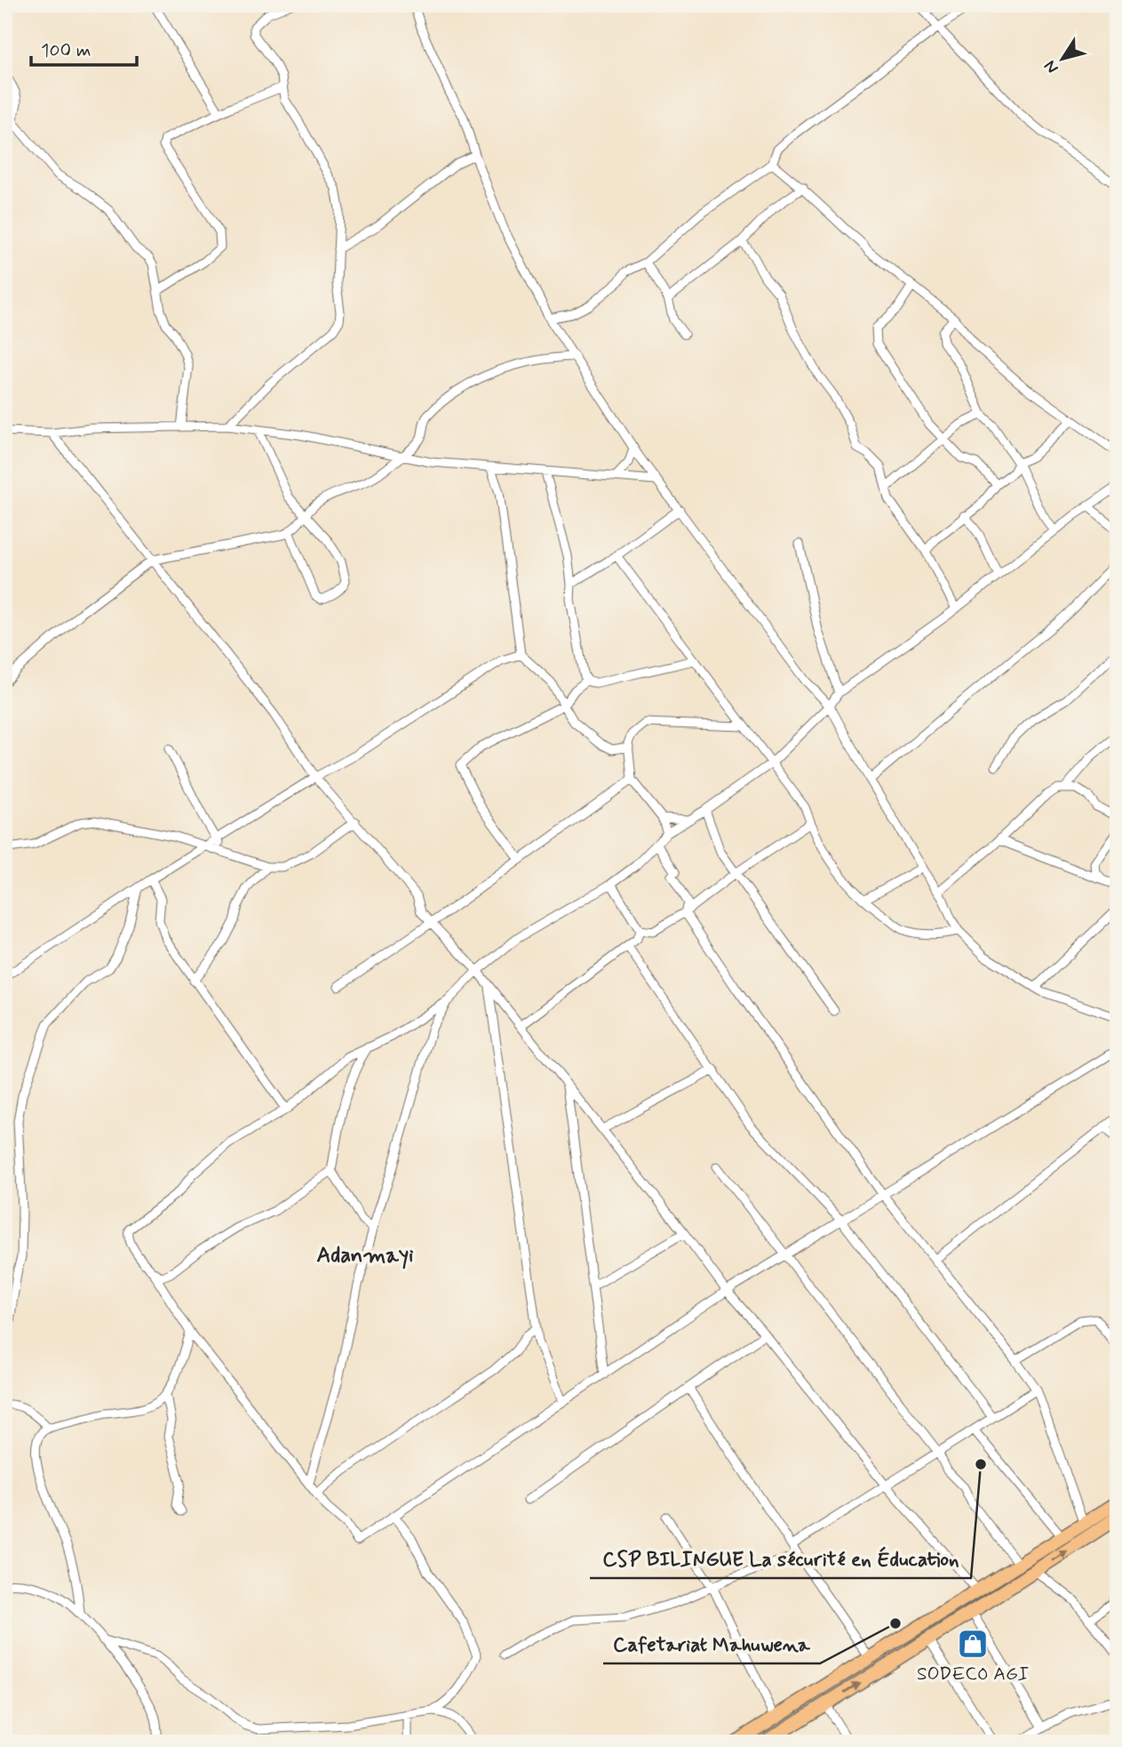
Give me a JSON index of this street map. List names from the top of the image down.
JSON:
{
  "districts": ["Adanmayi"],
  "places": {
    "other": ["CSP BILINGUE La sécurité en Éducation", "Cafetariat Mahuwena"],
    "shop": ["SODECO AGI"]
  },
  "scale_bar": "100 m",
  "north": "bottom left"
}
